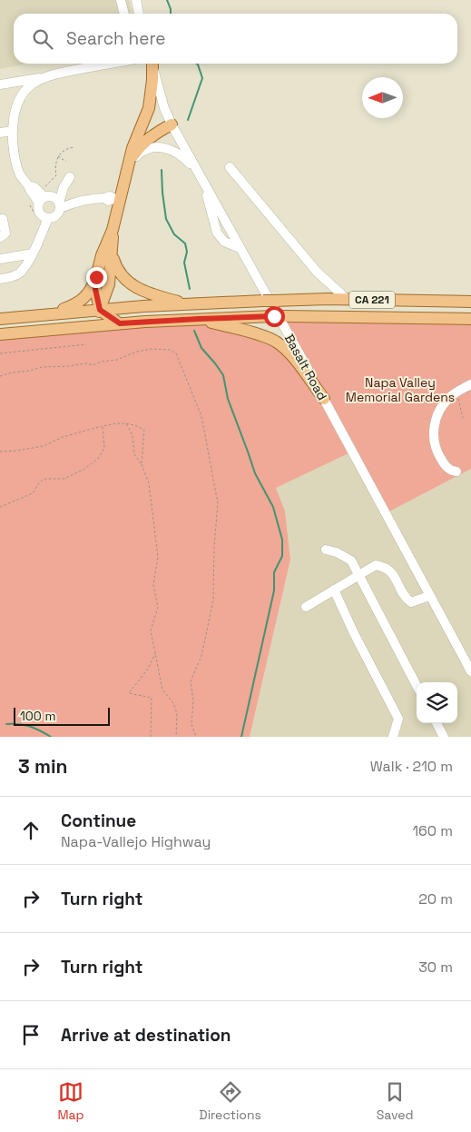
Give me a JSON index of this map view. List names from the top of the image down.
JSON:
{
  "streets": {
    "main road": ["CA 221"],
    "street": ["Basalt Road"]
  },
  "parks": ["Napa Valley Memorial Gardens"],
  "scale_bar": "100 m",
  "north": "left",
  "page": {
    "search": "Search here",
    "scale": "100 m",
    "heading": ["3 min", "Walk · 210 m"],
    "list": [
      ["Continue", "Napa-Vallejo Highway", "160 m"],
      ["Turn right", "20 m"],
      ["Turn right", "30 m"],
      "Arrive at destination"
    ],
    "nav": ["Map", "Directions", "Saved"]
  }
}
